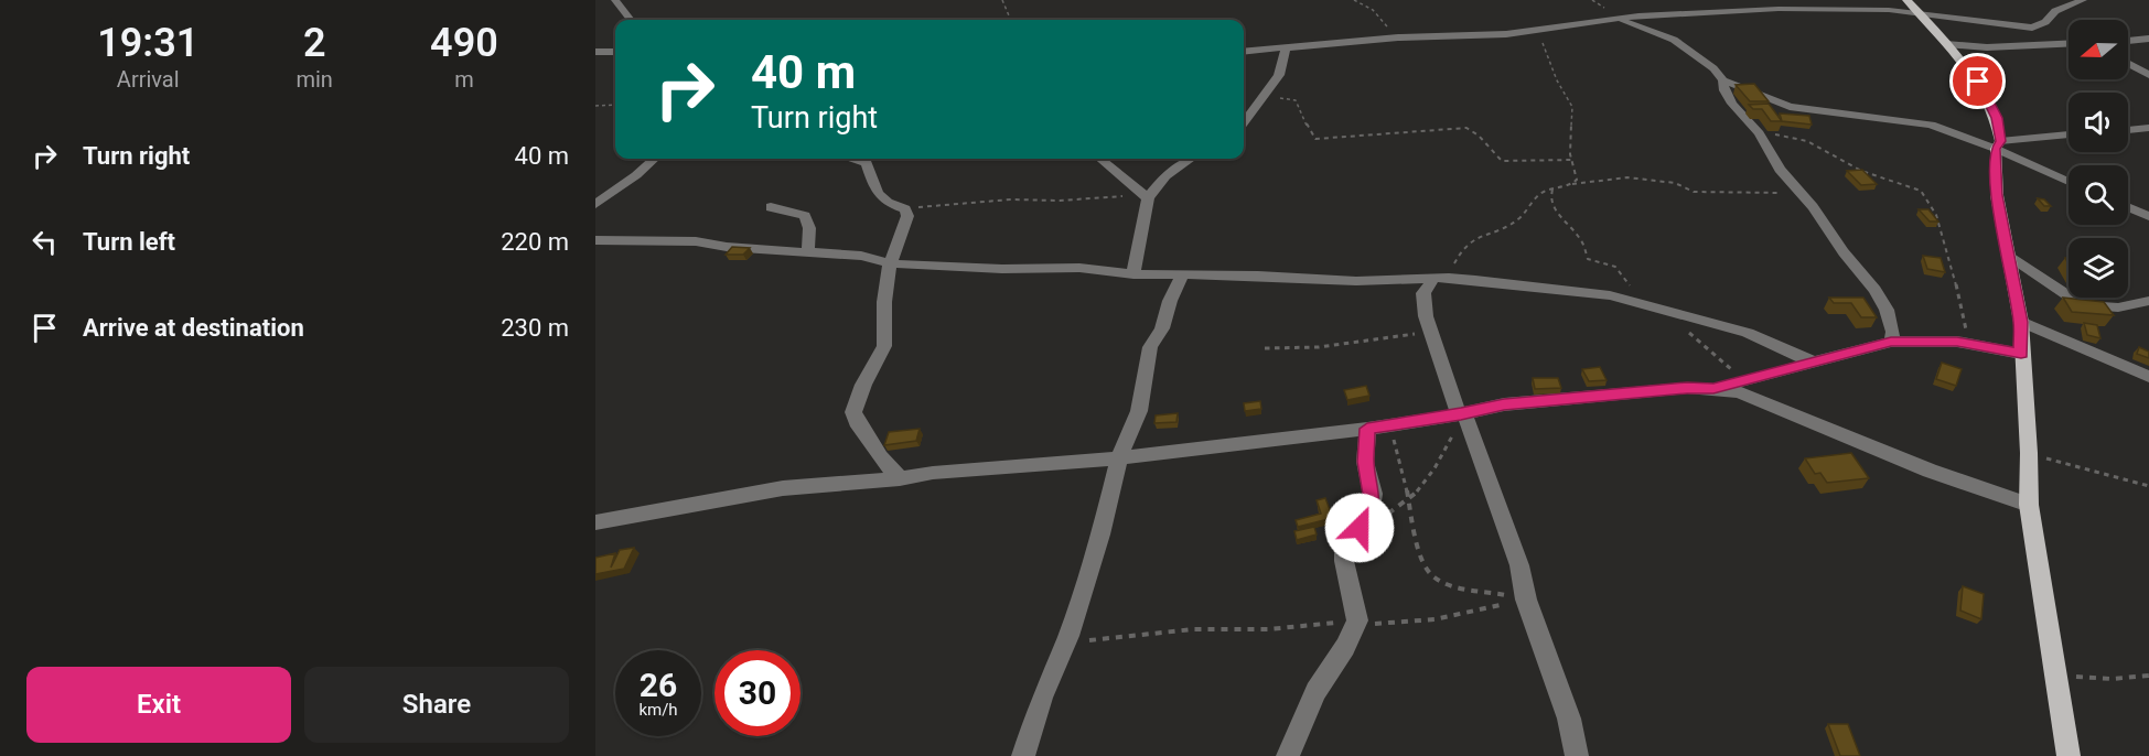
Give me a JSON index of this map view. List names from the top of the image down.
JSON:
{
  "north": "left",
  "page": {
    "eta": [
      "19:31",
      "Arrival",
      "2",
      "min",
      "490",
      "m"
    ],
    "turn": ["40 m", "Turn right"],
    "list": [
      {
        "name": "Turn right",
        "value": "40 m"
      },
      {
        "name": "Turn left",
        "value": "220 m"
      },
      {
        "name": "Arrive at destination",
        "value": "230 m"
      }
    ],
    "speed": "26 km/h",
    "limit": "30",
    "buttons": ["Exit", "Share"]
  }
}
